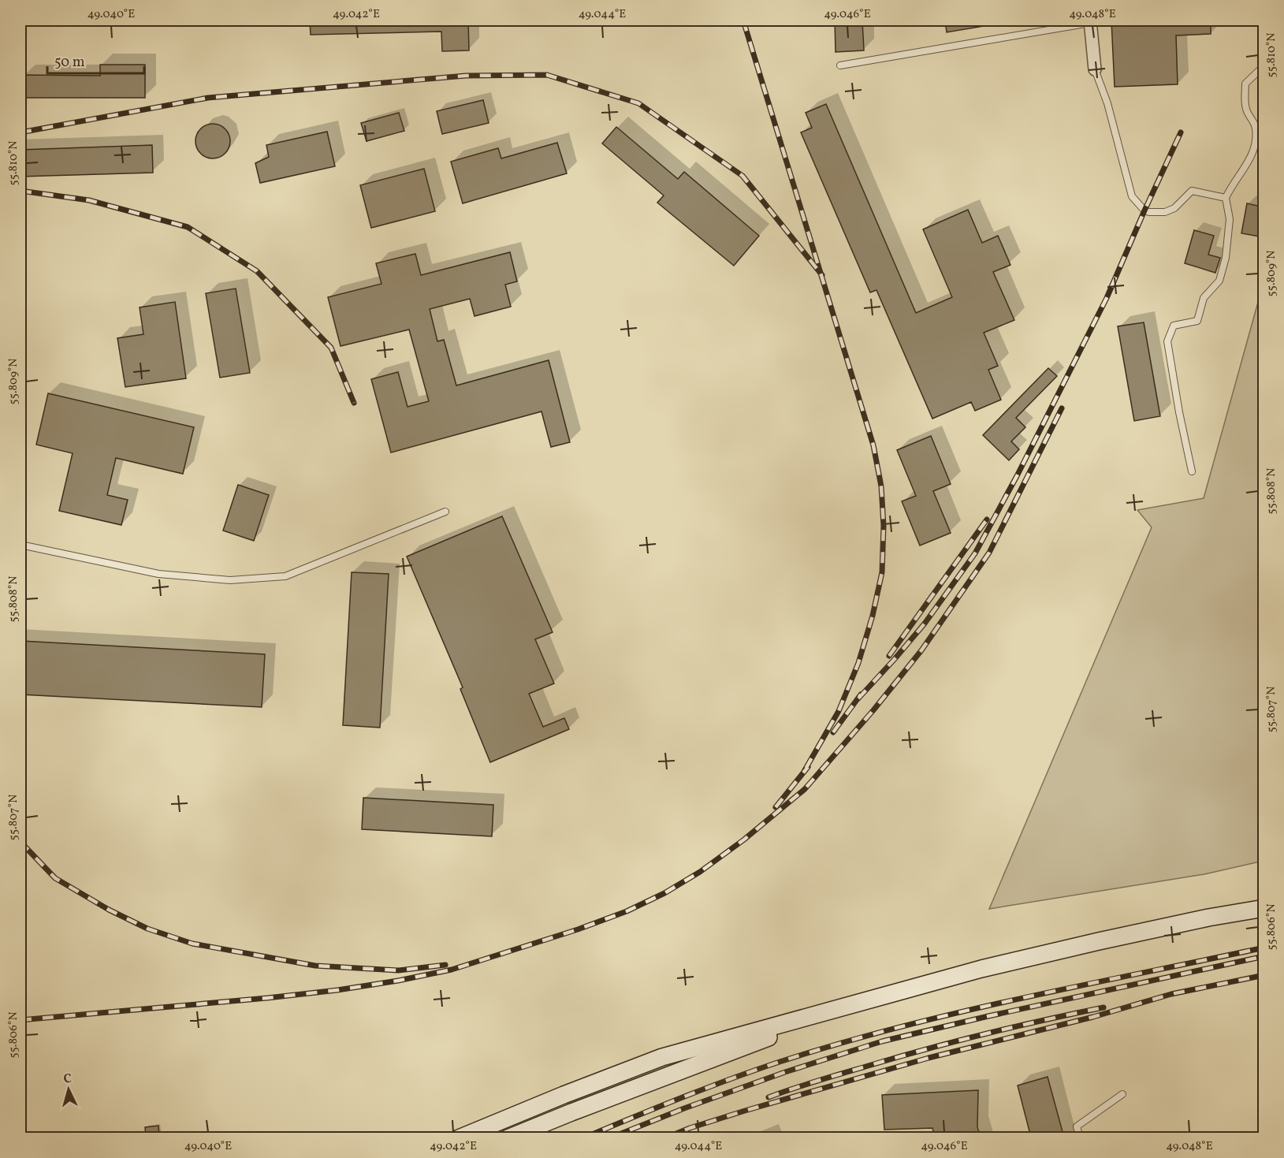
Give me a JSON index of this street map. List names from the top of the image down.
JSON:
{
  "scale_bar": "50 m",
  "north": "top",
  "coordinates": [
    "49.040°E",
    "49.042°E",
    "49.044°E",
    "49.046°E",
    "49.048°E",
    "55.810°N",
    "55.809°N",
    "55.808°N",
    "55.807°N",
    "55.806°N"
  ]
}
